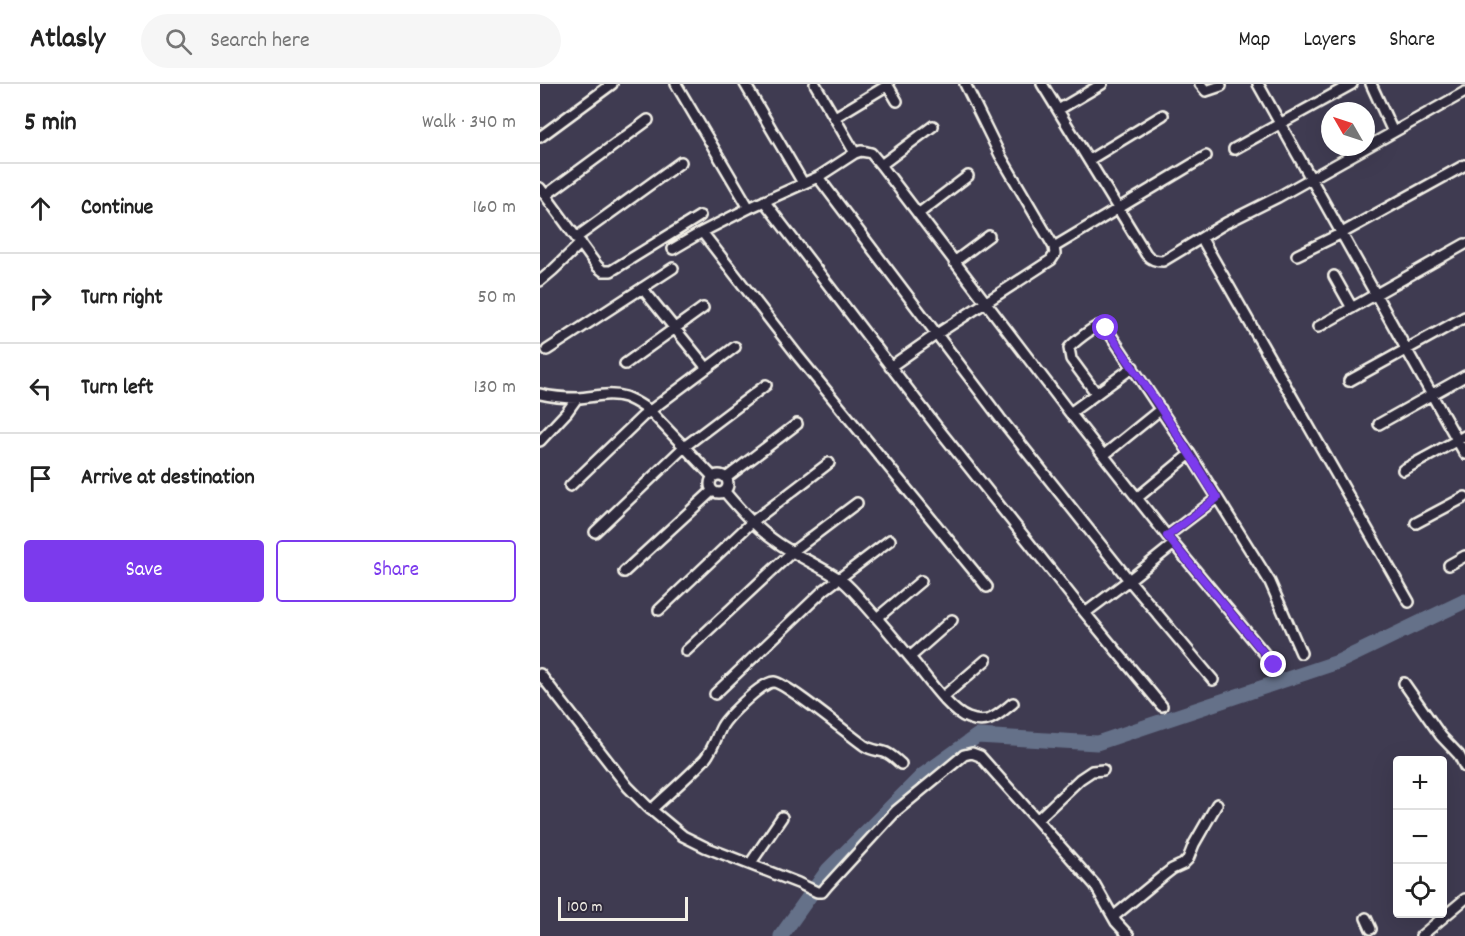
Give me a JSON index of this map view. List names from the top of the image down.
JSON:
{
  "scale_bar": "100 m",
  "north": "top left",
  "page": {
    "header": "Atlasly",
    "search": "Search here",
    "nav": ["Map", "Layers", "Share"],
    "heading": ["5 min", "Walk · 340 m"],
    "list": [
      ["Continue", "160 m"],
      ["Turn right", "50 m"],
      ["Turn left", "130 m"],
      "Arrive at destination"
    ],
    "buttons": ["Save", "Share"],
    "map_buttons": ["+", "−"],
    "scale": "100 m"
  }
}
